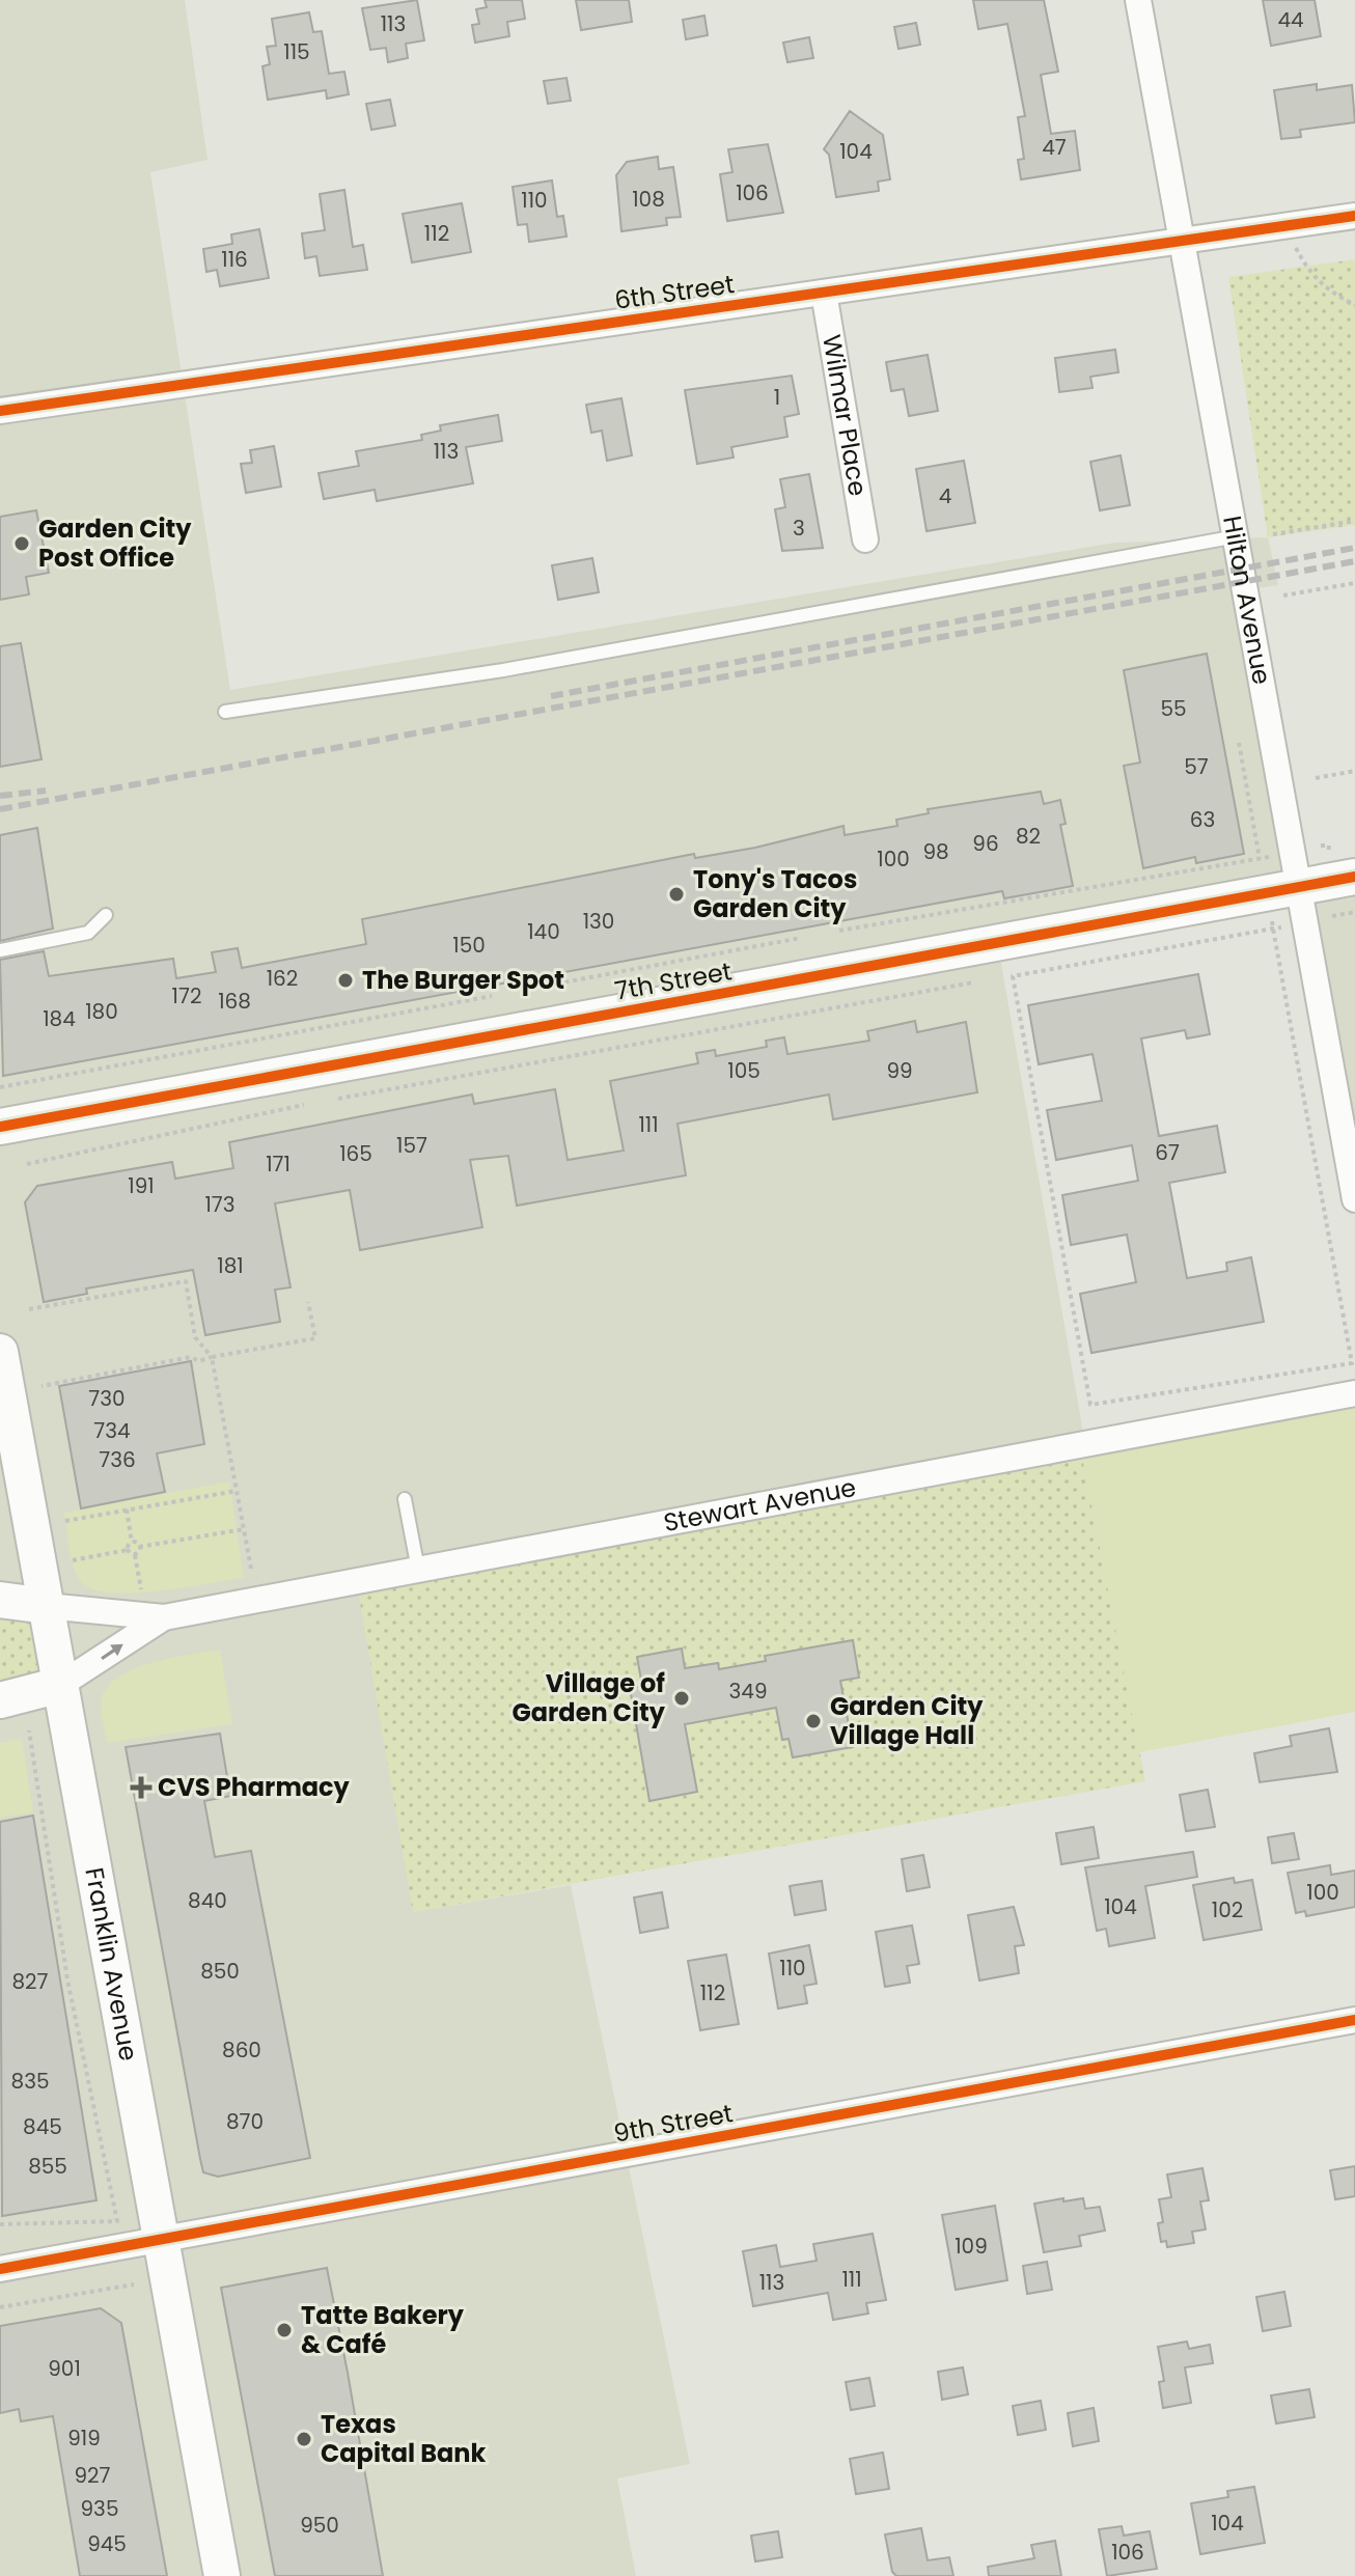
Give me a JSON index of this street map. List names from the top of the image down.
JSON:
{
  "streets": {
    "street": [
      "6th Street",
      "Wilmar Place",
      "Hilton Avenue",
      "7th Street",
      "Stewart Avenue",
      "Franklin Avenue",
      "9th Street"
    ]
  },
  "crossings": [
    ["6th Street", "Wilmar Place"],
    ["6th Street", "Hilton Avenue"],
    ["Hilton Avenue", "7th Street"],
    ["Stewart Avenue", "Franklin Avenue"],
    ["Franklin Avenue", "9th Street"]
  ],
  "places": {
    "other": [
      "Garden City Post Office",
      "Tony's Tacos Garden City",
      "The Burger Spot",
      "Village of Garden City",
      "Garden City Village Hall",
      "Tatte Bakery & Café",
      "Texas Capital Bank"
    ],
    "health": ["CVS Pharmacy"]
  },
  "house_numbers": [
    "44",
    "113",
    "115",
    "47",
    "104",
    "106",
    "108",
    "110",
    "112",
    "116",
    "1",
    "113",
    "4",
    "3",
    "55",
    "57",
    "63",
    "82",
    "96",
    "98",
    "100",
    "130",
    "140",
    "150",
    "162",
    "172",
    "168",
    "180",
    "184",
    "105",
    "99",
    "111",
    "157",
    "67",
    "165",
    "171",
    "191",
    "173",
    "181",
    "730",
    "734",
    "736",
    "349",
    "100",
    "840",
    "104",
    "102",
    "110",
    "850",
    "827",
    "112",
    "860",
    "835",
    "870",
    "845",
    "855",
    "109",
    "111",
    "113",
    "901",
    "919",
    "927",
    "935",
    "104",
    "950",
    "945",
    "106"
  ]
}
